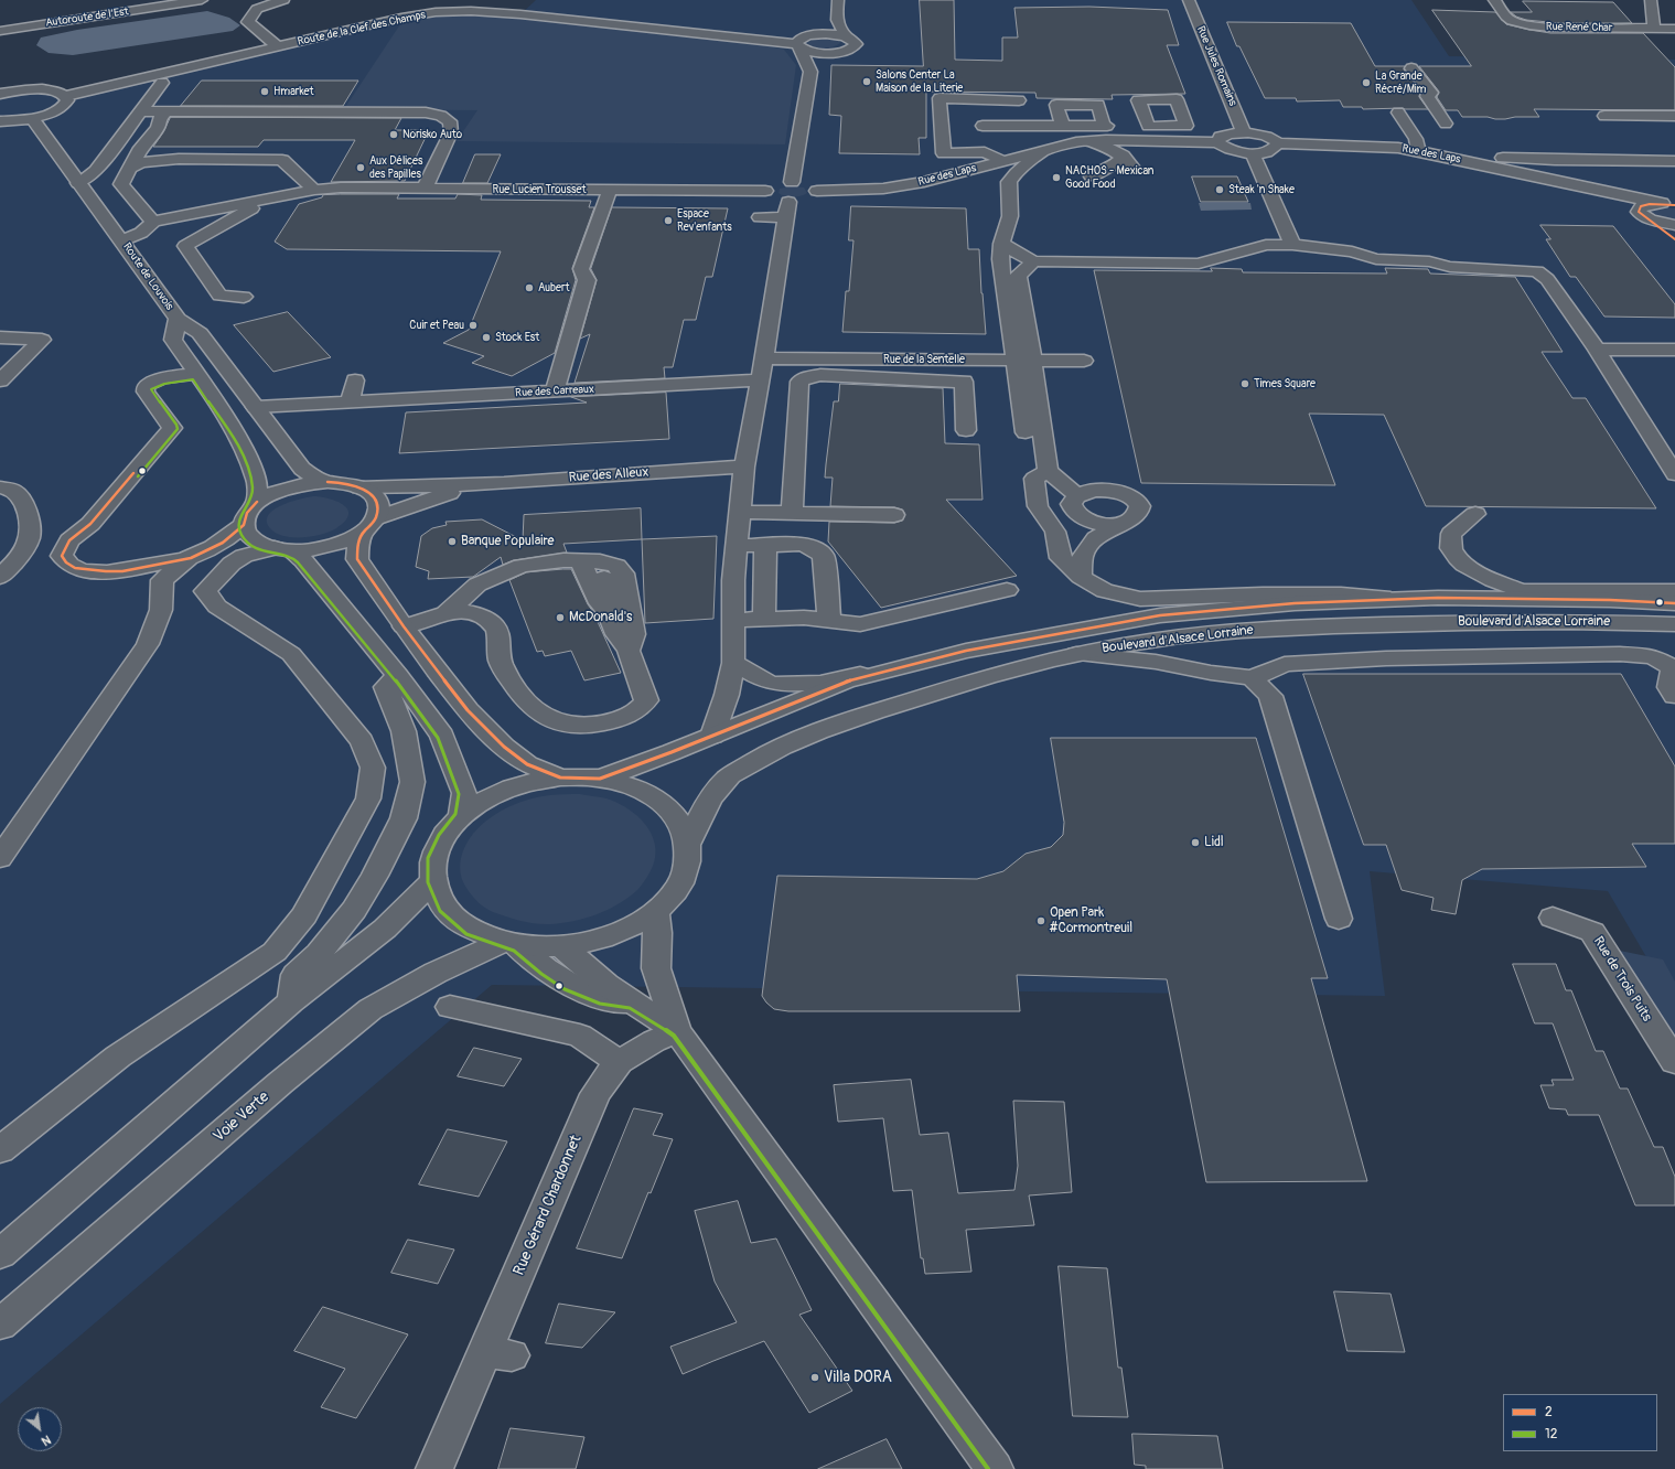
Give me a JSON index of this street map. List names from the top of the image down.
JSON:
{
  "streets": {
    "main road": [
      "Autoroute de l’Est",
      "Rue René Char",
      "Route de la Clef des Champs",
      "Rue Jules Romains",
      "Rue des Laps",
      "Rue Lucien Trousset",
      "Route de Louvois",
      "Rue de la Sentelle",
      "Rue des Carreaux",
      "Rue des Alleux",
      "Boulevard d'Alsace Lorraine",
      "Rue de Trois Puits",
      "Voie Verte",
      "Rue Gérard Chardonnet"
    ]
  },
  "crossings": [
    ["Rue Lucien Trousset", "Route de Louvois"],
    ["Route de Louvois", "Rue des Carreaux"]
  ],
  "places": [
    "Salons Center La Maison de la Literie",
    "La Grande Récré/Mim",
    "Hmarket",
    "Norisko Auto",
    "Aux Délices des Papilles",
    "NACHOS - Mexican Good Food",
    "Steak 'n Shake",
    "Espace Rev'enfants",
    "Aubert",
    "Cuir et Peau",
    "Stock Est",
    "Times Square",
    "Banque Populaire",
    "McDonald's",
    "Lidl",
    "Open Park #Cormontreuil",
    "Villa DORA"
  ],
  "lines": ["transit line 2", "transit line 12"],
  "legend": ["2", "12"],
  "north": "bottom right"
}
